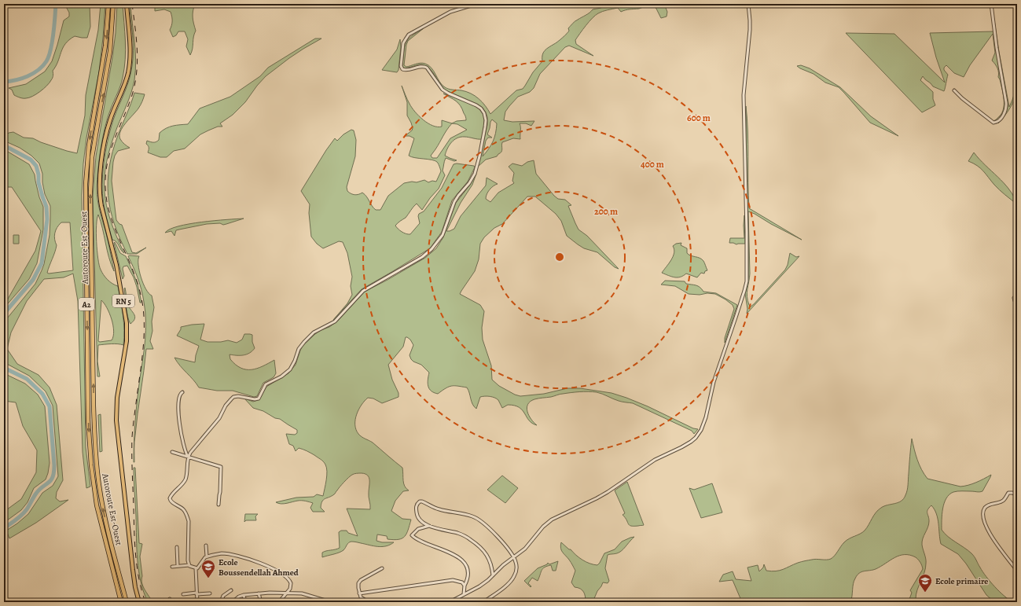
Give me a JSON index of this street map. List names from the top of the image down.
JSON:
{
  "streets": {
    "highway": ["Autoroute Est-Ouest", "A2"],
    "main road": ["RN 5"]
  },
  "places": {
    "school or university": ["Ecole Boussendellah Ahmed", "Ecole primaire"]
  },
  "rings": ["600 m", "400 m", "200 m"]
}
